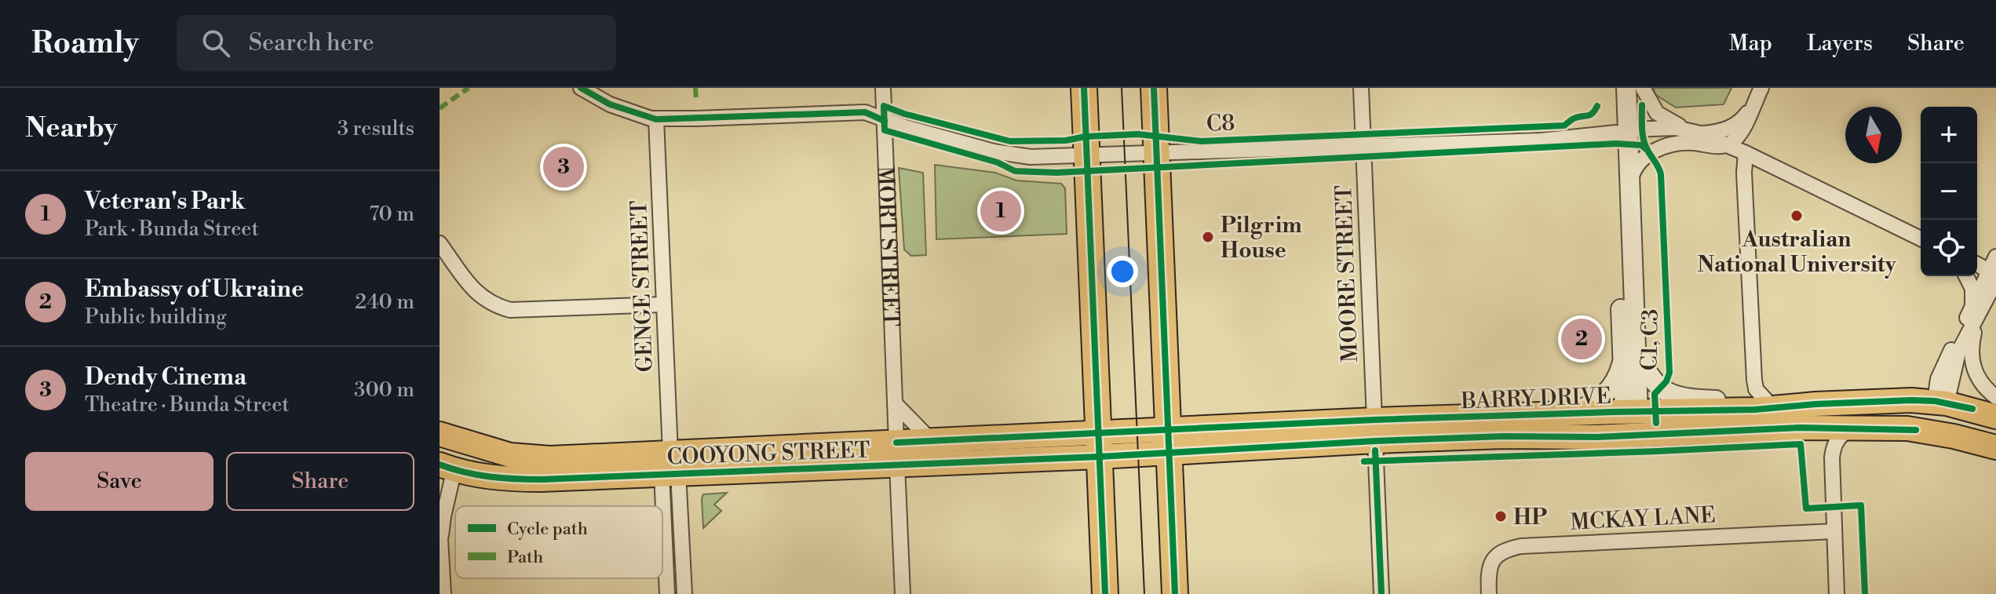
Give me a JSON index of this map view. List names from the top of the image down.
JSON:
{
  "streets": {
    "main road": ["BARRY DRIVE", "COOYONG STREET"],
    "street": [
      "MORT STREET",
      "MOORE STREET",
      "GENGE STREET",
      "MCKAY LANE"
    ],
    "cycle path": ["C8", "C1, C3"]
  },
  "crossings": [
    ["MORT STREET", "COOYONG STREET"],
    ["MOORE STREET", "BARRY DRIVE"],
    ["GENGE STREET", "COOYONG STREET"],
    ["BARRY DRIVE", "COOYONG STREET"]
  ],
  "places": ["Australian National University", "Pilgrim House", "HP"],
  "legend": ["Cycle path", "Path"],
  "north": "bottom",
  "page": {
    "header": "Roamly",
    "search": "Search here",
    "nav": ["Map", "Layers", "Share"],
    "heading": ["Nearby", "3 results"],
    "map_buttons": ["+", "−"],
    "pins": ["3", "1", "2"],
    "list": [
      {
        "mark": "1",
        "name": "Veteran's Park",
        "note": "Park · Bunda Street",
        "value": "70 m"
      },
      {
        "mark": "2",
        "name": "Embassy of Ukraine",
        "note": "Public building",
        "value": "240 m"
      },
      {
        "mark": "3",
        "name": "Dendy Cinema",
        "note": "Theatre · Bunda Street",
        "value": "300 m"
      }
    ],
    "buttons": ["Save", "Share"]
  }
}
